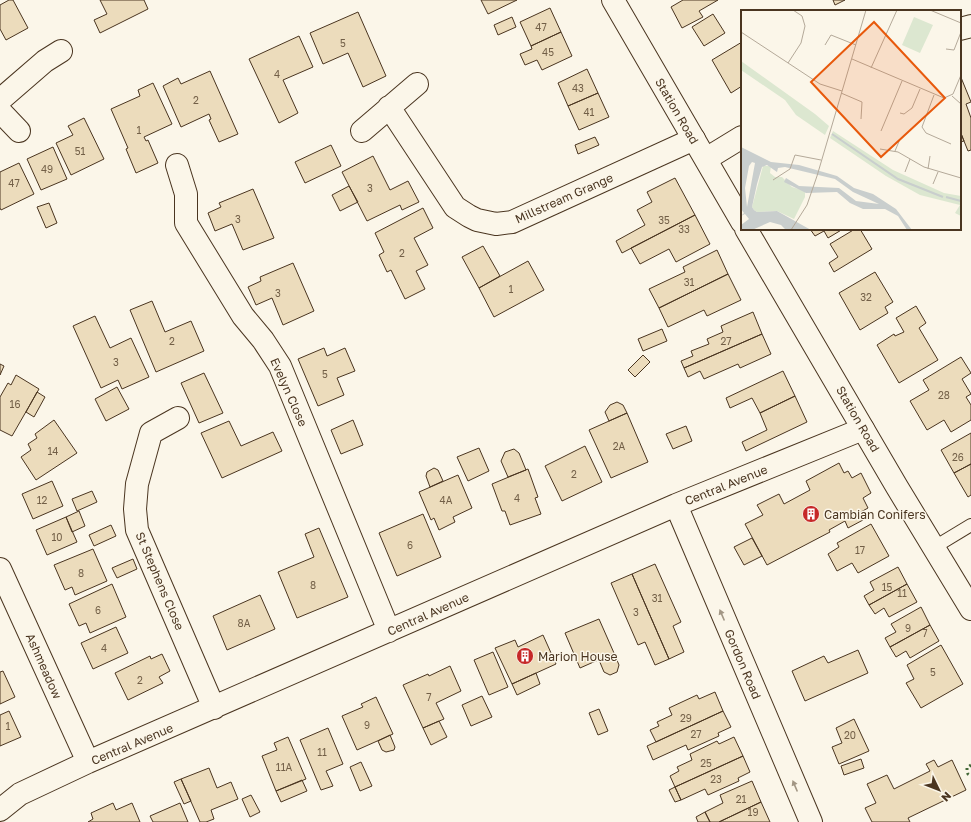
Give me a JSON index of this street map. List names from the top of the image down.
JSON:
{
  "streets": {
    "street": [
      "Station Road",
      "Millstream Grange",
      "Evelyn Close",
      "Central Avenue",
      "St Stephens Close",
      "Gordon Road",
      "Ashmeadow"
    ]
  },
  "crossings": [
    ["Station Road", "Millstream Grange"],
    ["Station Road", "Central Avenue"],
    ["Evelyn Close", "Central Avenue"],
    ["Central Avenue", "St Stephens Close"],
    ["Central Avenue", "Gordon Road"],
    ["Central Avenue", "Ashmeadow"]
  ],
  "one_way": ["Gordon Road"],
  "places": {
    "building": ["Cambian Conifers", "Marion House"]
  },
  "house_numbers": [
    "47",
    "5",
    "45",
    "4",
    "43",
    "2",
    "41",
    "1",
    "51",
    "49",
    "47",
    "3",
    "3",
    "35",
    "33",
    "2",
    "31",
    "1",
    "3",
    "32",
    "2",
    "27",
    "3",
    "5",
    "28",
    "16",
    "2A",
    "14",
    "26",
    "2",
    "4",
    "12",
    "4A",
    "10",
    "6",
    "17",
    "8",
    "8",
    "15",
    "11",
    "31",
    "6",
    "3",
    "8A",
    "9",
    "7",
    "4",
    "5",
    "2",
    "7",
    "29",
    "9",
    "1",
    "27",
    "20",
    "11",
    "25",
    "11A",
    "23",
    "21",
    "19"
  ],
  "north": "bottom right"
}
